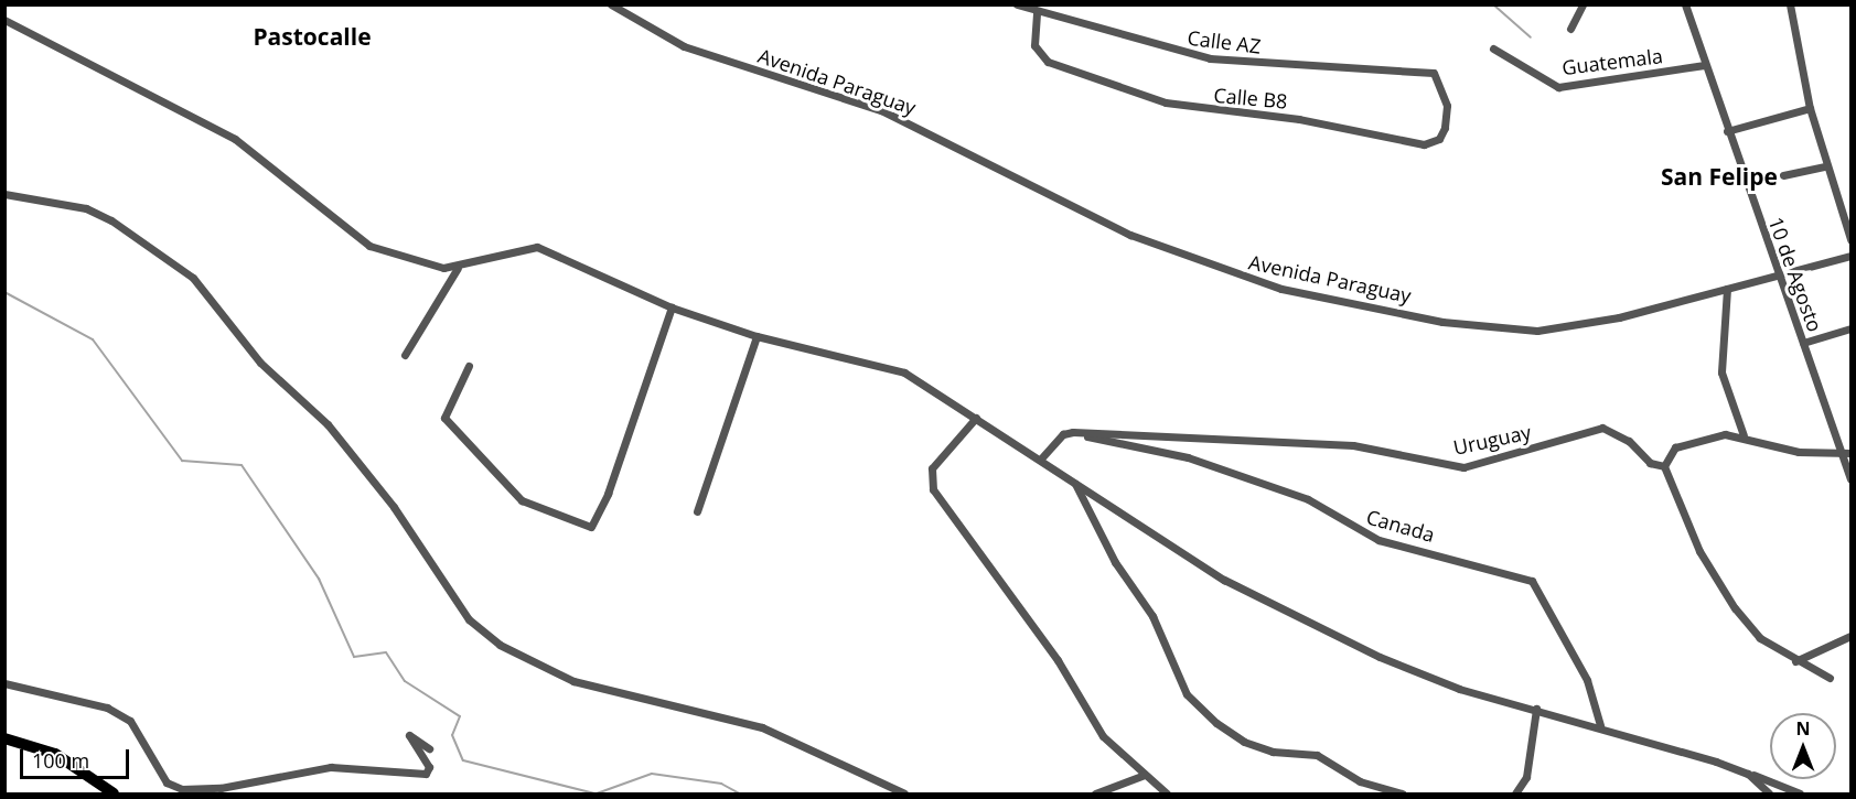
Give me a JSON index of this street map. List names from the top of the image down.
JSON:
{
  "streets": {
    "street": [
      "Calle AZ",
      "Guatemala",
      "Avenida Paraguay",
      "Calle B8",
      "10 de Agosto",
      "Uruguay",
      "Canada"
    ]
  },
  "crossings": [
    ["Calle AZ", "Calle B8"],
    ["Guatemala", "10 de Agosto"],
    ["Avenida Paraguay", "10 de Agosto"],
    ["Uruguay", "Canada"]
  ],
  "districts": ["Pastocalle", "San Felipe"],
  "scale_bar": "100 m",
  "north": "top"
}
